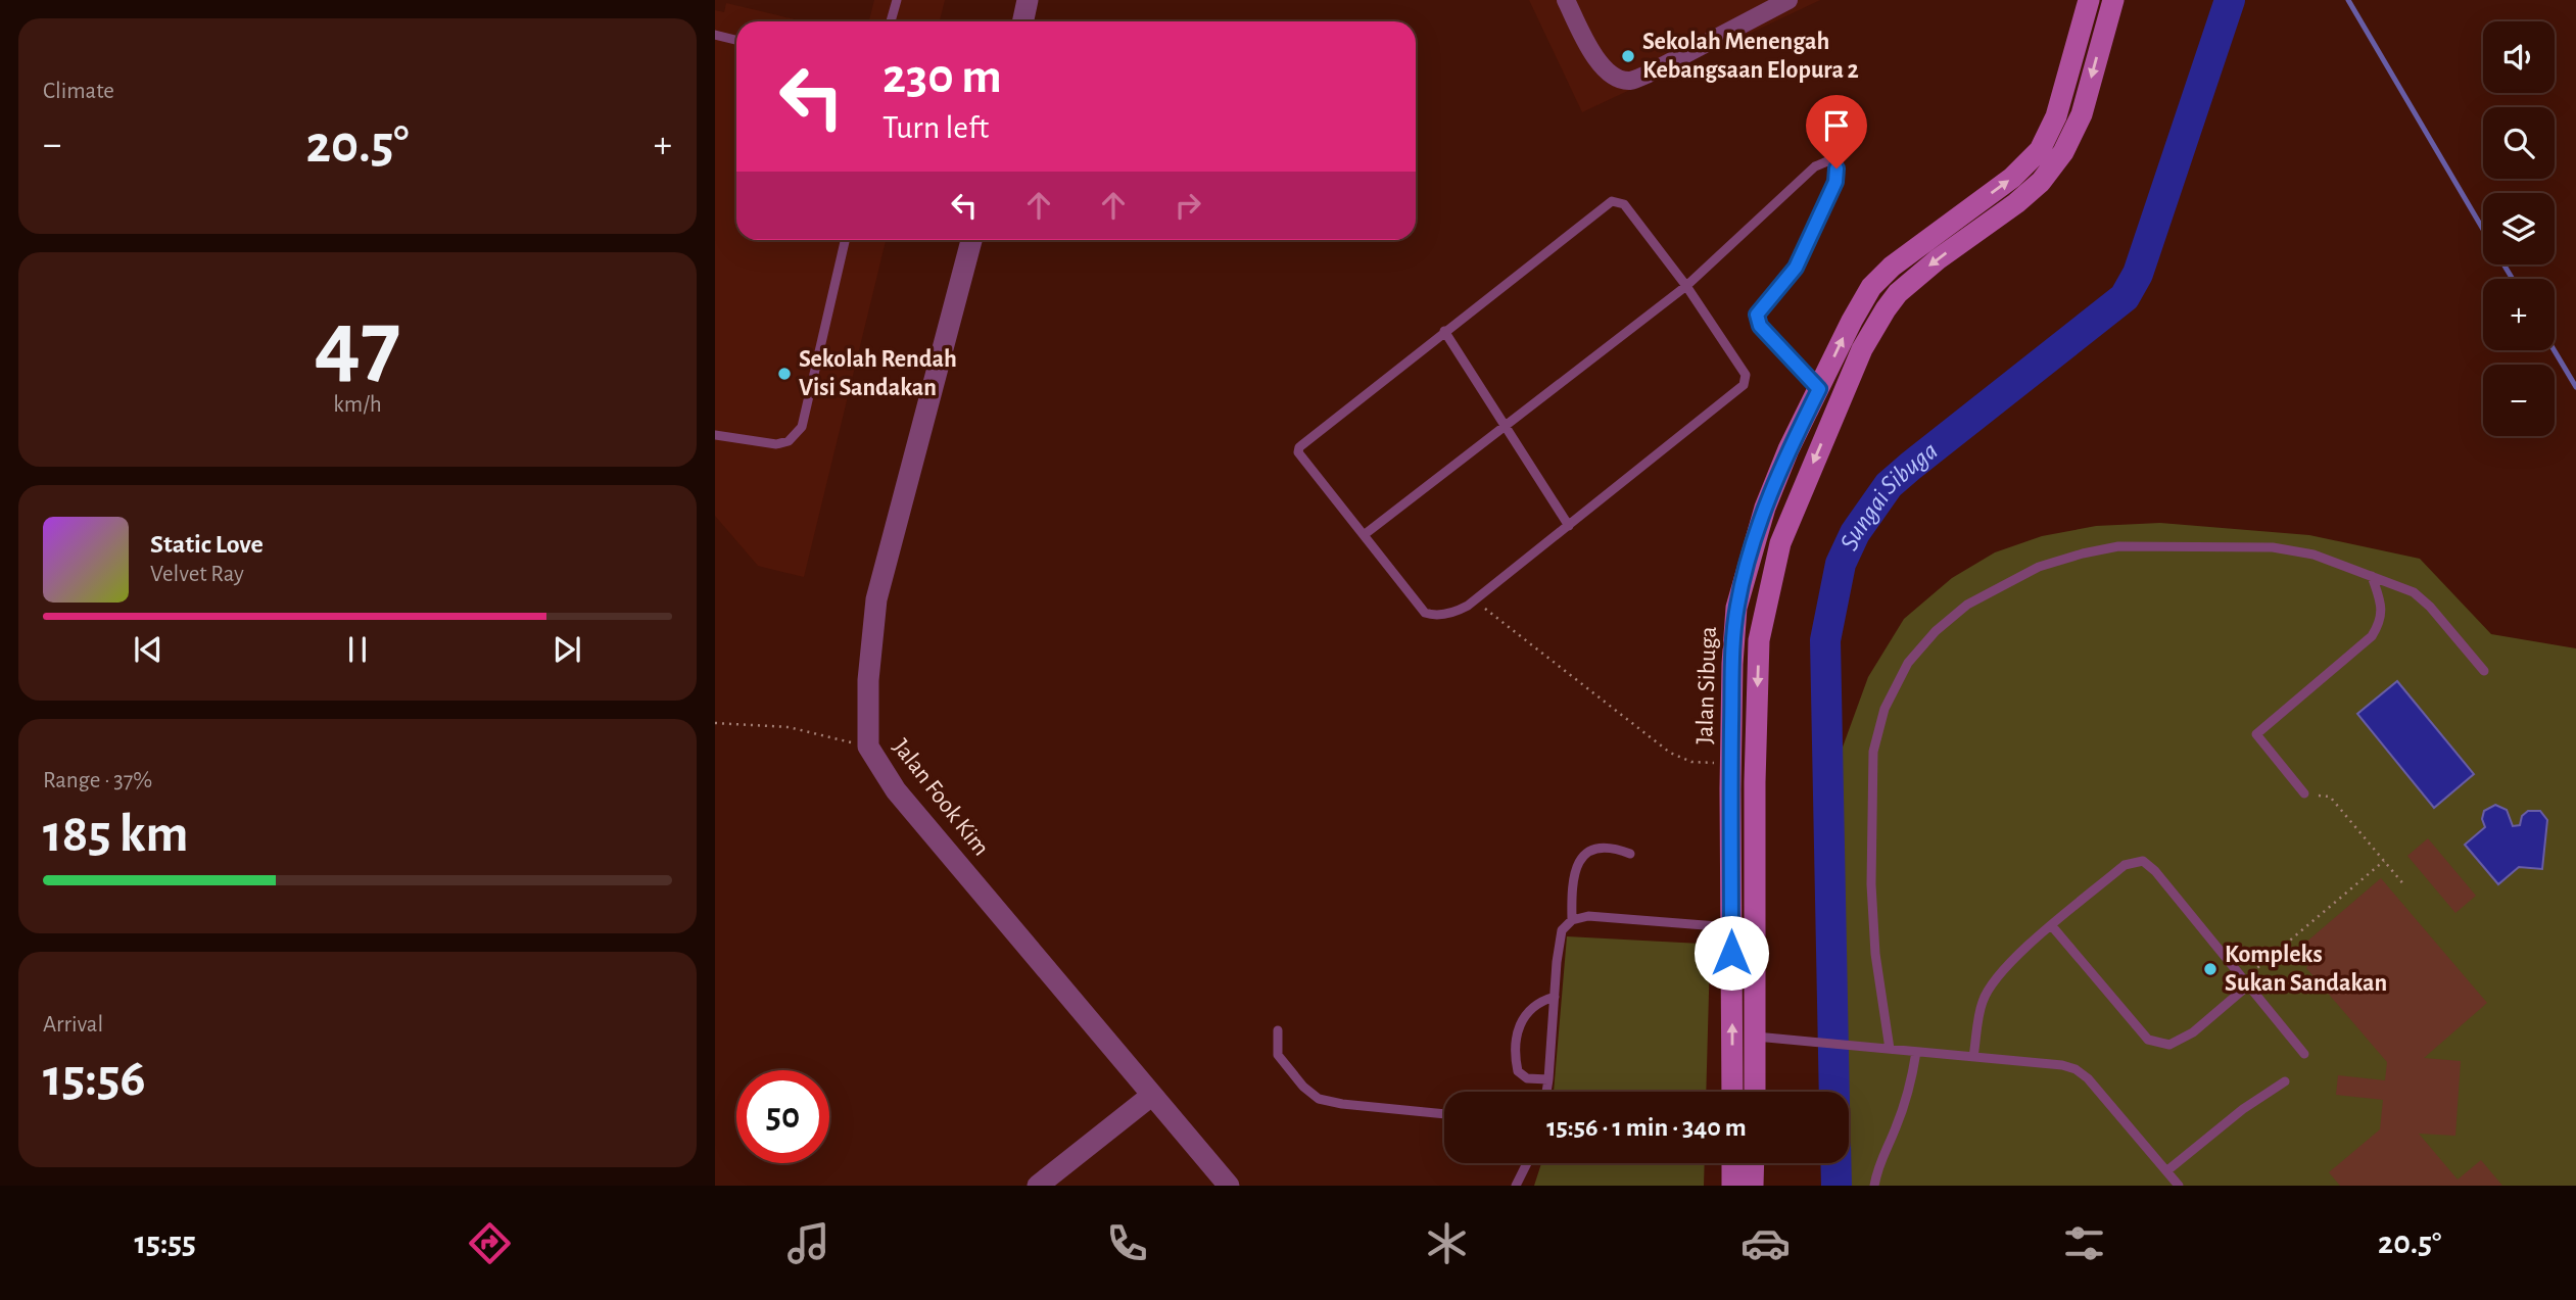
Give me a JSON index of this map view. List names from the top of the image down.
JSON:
{
  "streets": {
    "main road": ["Jalan Sibuga"],
    "street": ["Jalan Fook Kim"]
  },
  "water": ["Sungai Sibuga"],
  "places": ["Sekolah Menengah Kebangsaan Elopura 2", "Sekolah Rendah Visi Sandakan", "Kompleks Sukan Sandakan"],
  "page": {
    "tile": [
      "Climate",
      ["47", "km/h"],
      ["Range · 37%", "185 km"],
      ["Arrival", "15:56"]
    ],
    "map_buttons": ["+", "−"],
    "turn": ["230 m", "Turn left"],
    "heat": ["−", "20.5°", "+"],
    "song": ["Static Love", "Velvet Ray"],
    "limit": "50",
    "trip": "15:56 · 1 min · 340 m",
    "tabs": ["15:55", "20.5°"]
  }
}
